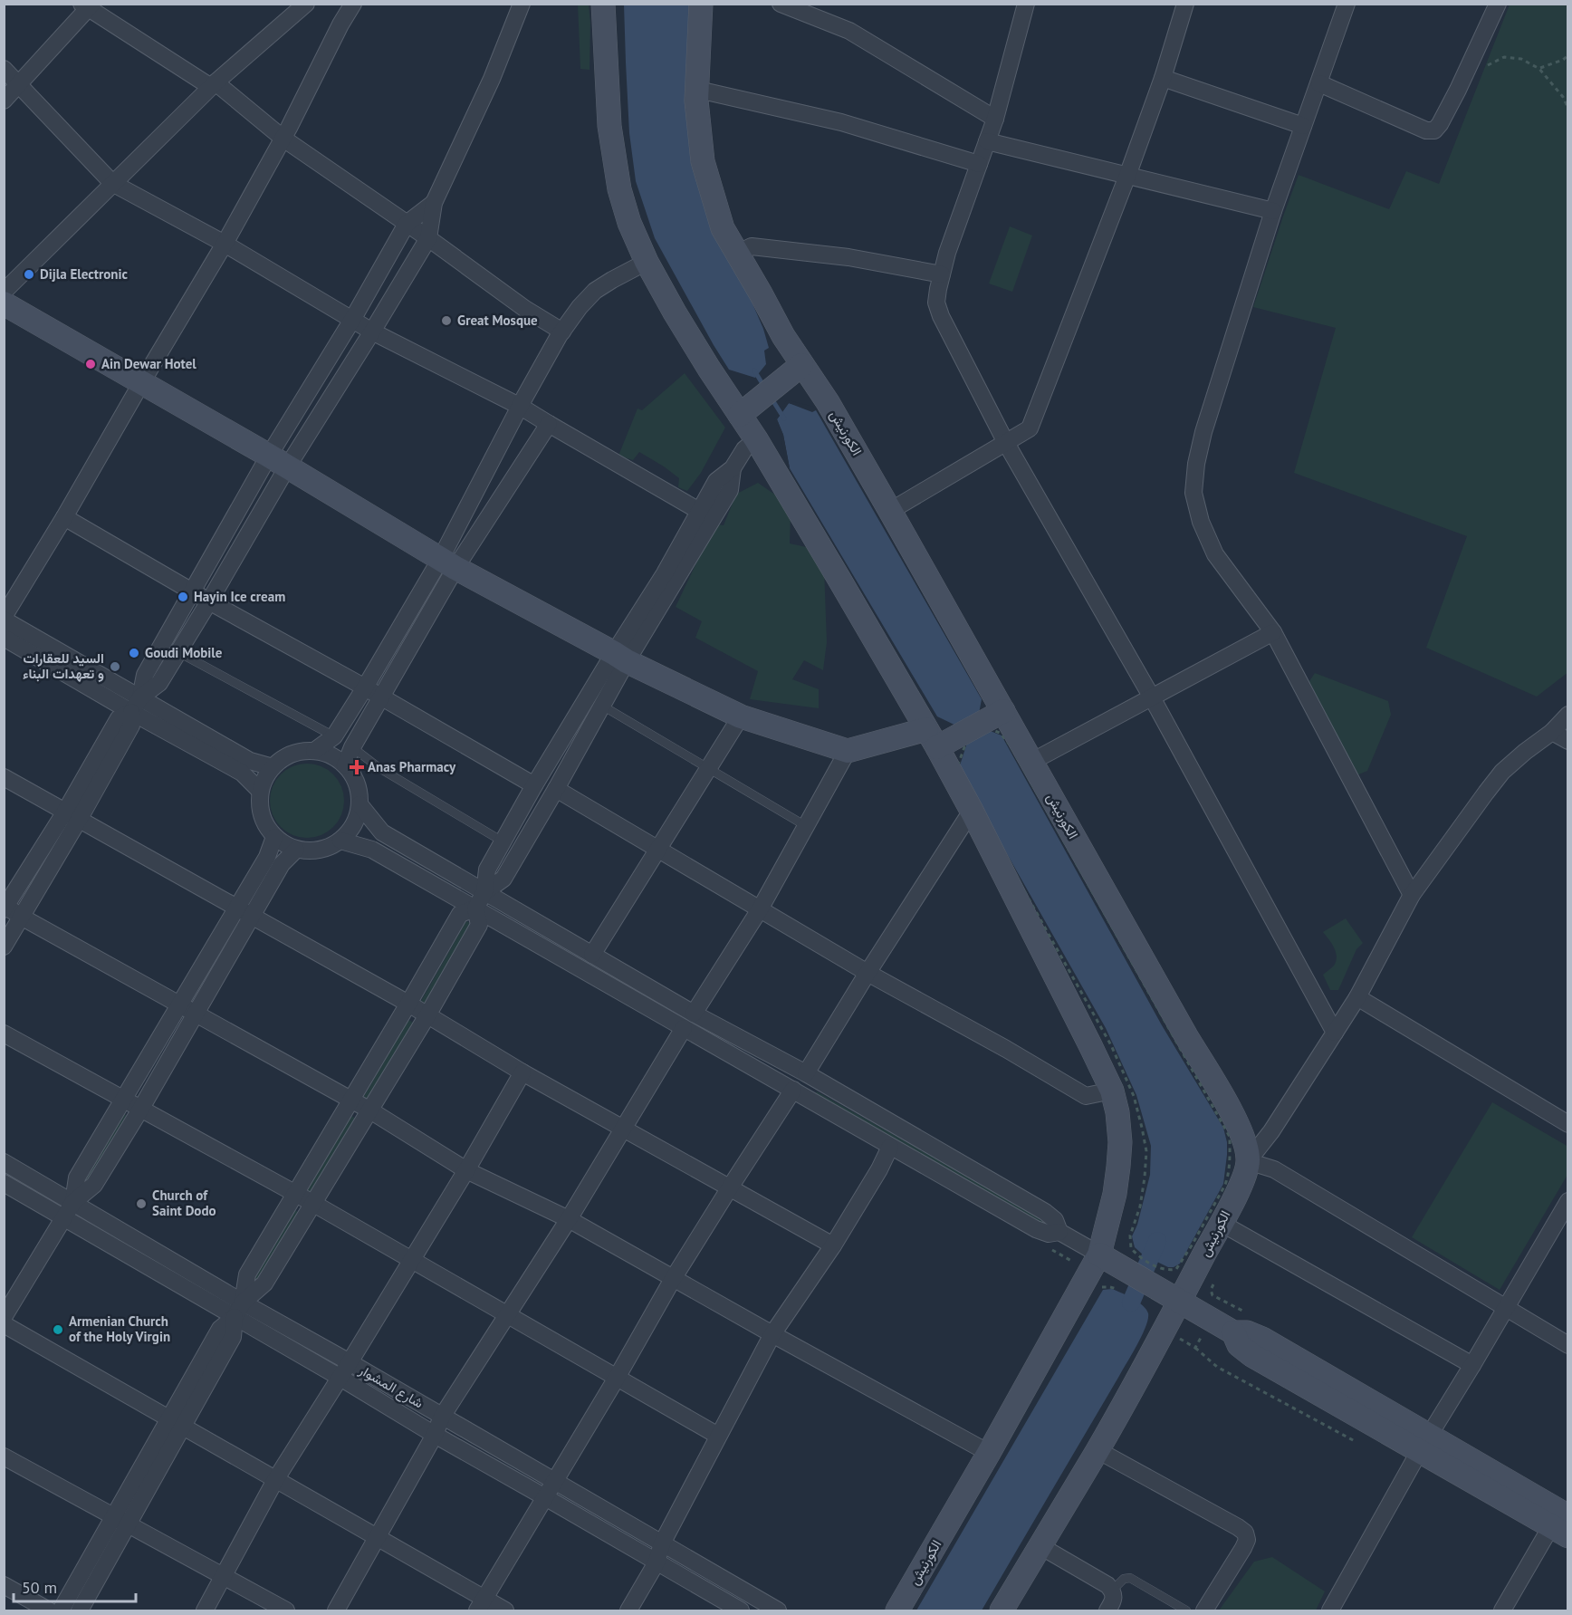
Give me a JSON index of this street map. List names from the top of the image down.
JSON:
{
  "streets": {
    "main road": ["الكورنيش"],
    "street": ["شارع المشوار"]
  },
  "places": {
    "other": [
      "Dijla Electronic",
      "Great Mosque",
      "Ain Dewar Hotel",
      "Hayin Ice cream",
      "Goudi Mobile",
      "السيد للعقارات و تعهدات البناء",
      "Church of Saint Dodo",
      "Armenian Church of the Holy Virgin"
    ],
    "health": ["Anas Pharmacy"]
  },
  "scale_bar": "50 m"
}
